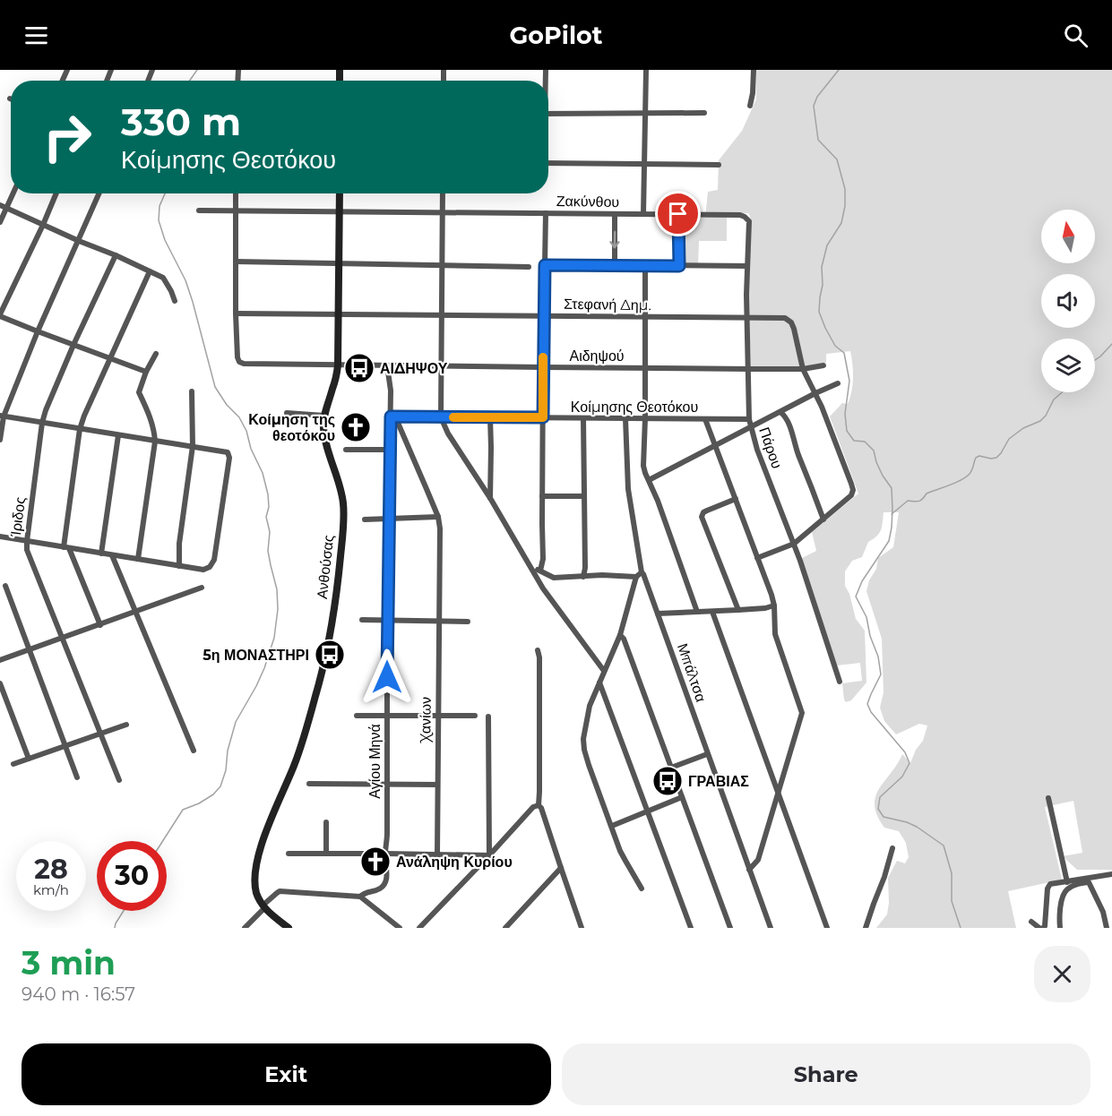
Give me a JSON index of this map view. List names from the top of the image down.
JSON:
{
  "streets": {
    "street": [
      "Ζακύνθου",
      "Στεφανή Δημ.",
      "Αιδηψού",
      "Κοίμησης Θεοτόκου",
      "Πάρου",
      "Ίριδος",
      "Ανθούσας",
      "Μπάλτσα",
      "Χανίων",
      "Αγίου Μηνά"
    ]
  },
  "crossings": [
    ["Ζακύνθου", "Πάρου"],
    ["Ζακύνθου", "Ανθούσας"],
    ["Στεφανή Δημ.", "Αιδηψού"],
    ["Στεφανή Δημ.", "Πάρου"],
    ["Στεφανή Δημ.", "Ανθούσας"],
    ["Αιδηψού", "Πάρου"],
    ["Αιδηψού", "Ανθούσας"],
    ["Αιδηψού", "Αγίου Μηνά"],
    ["Κοίμησης Θεοτόκου", "Πάρου"],
    ["Κοίμησης Θεοτόκου", "Μπάλτσα"],
    ["Κοίμησης Θεοτόκου", "Χανίων"],
    ["Κοίμησης Θεοτόκου", "Αγίου Μηνά"],
    ["Χανίων", "Αγίου Μηνά"]
  ],
  "places": {
    "bus stop": ["ΑΙΔΗΨΟΥ", "5η ΜΟΝΑΣΤΗΡΙ", "ΓΡΑΒΙΑΣ"],
    "church": ["Κοίμηση της θεοτόκου", "Ανάληψη Κυρίου"]
  },
  "north": "top",
  "page": {
    "header": "GoPilot",
    "turn": ["330 m", "Κοίμησης Θεοτόκου"],
    "speed": "28 km/h",
    "limit": "30",
    "heading": ["3 min", "940 m · 16:57"],
    "buttons": ["Exit", "Share"]
  }
}
